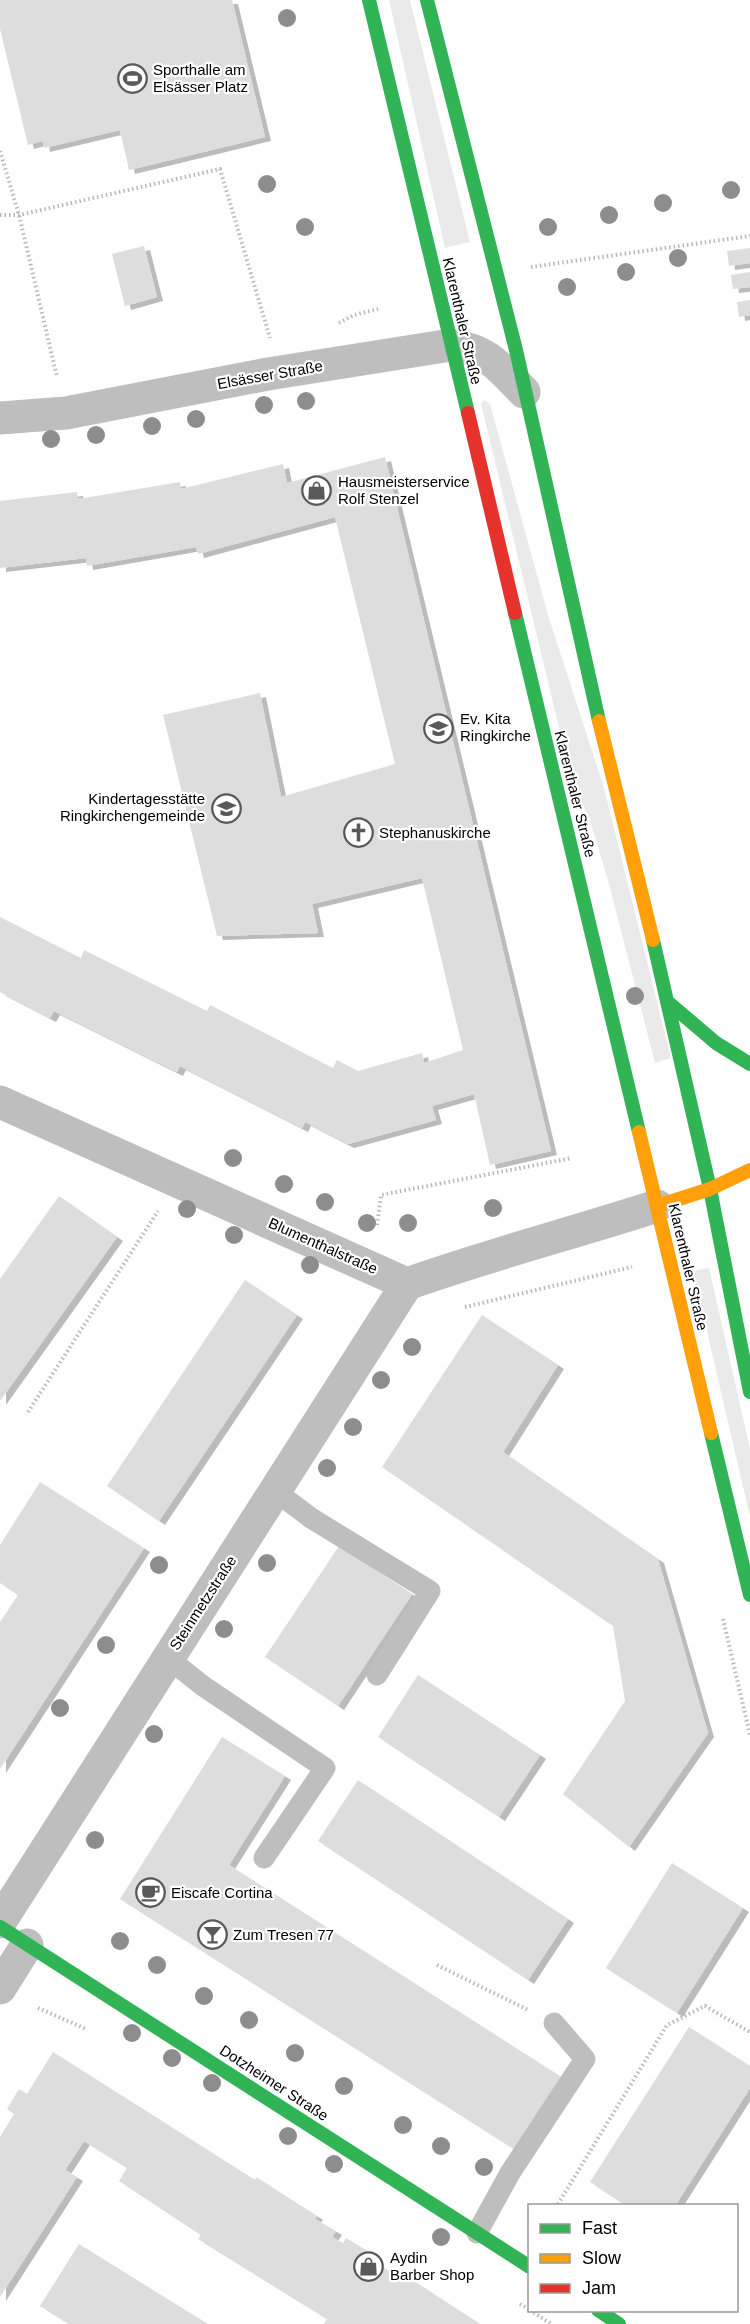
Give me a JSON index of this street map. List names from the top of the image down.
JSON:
{
  "streets": {
    "main road": ["Klarenthaler Straße", "Dotzheimer Straße"],
    "street": ["Elsässer Straße", "Blumenthalstraße", "Steinmetzstraße"]
  },
  "crossings": [
    ["Klarenthaler Straße", "Elsässer Straße"],
    ["Blumenthalstraße", "Steinmetzstraße"]
  ],
  "places": {
    "sports": ["Sporthalle am Elsässer Platz"],
    "shop": ["Hausmeisterservice Rolf Stenzel", "Aydin Barber Shop"],
    "school or university": ["Ev. Kita Ringkirche", "Kindertagesstätte Ringkirchengemeinde"],
    "church": ["Stephanuskirche"],
    "cafe": ["Eiscafe Cortina"],
    "bar": ["Zum Tresen 77"]
  },
  "legend": ["Fast", "Slow", "Jam"]
}
